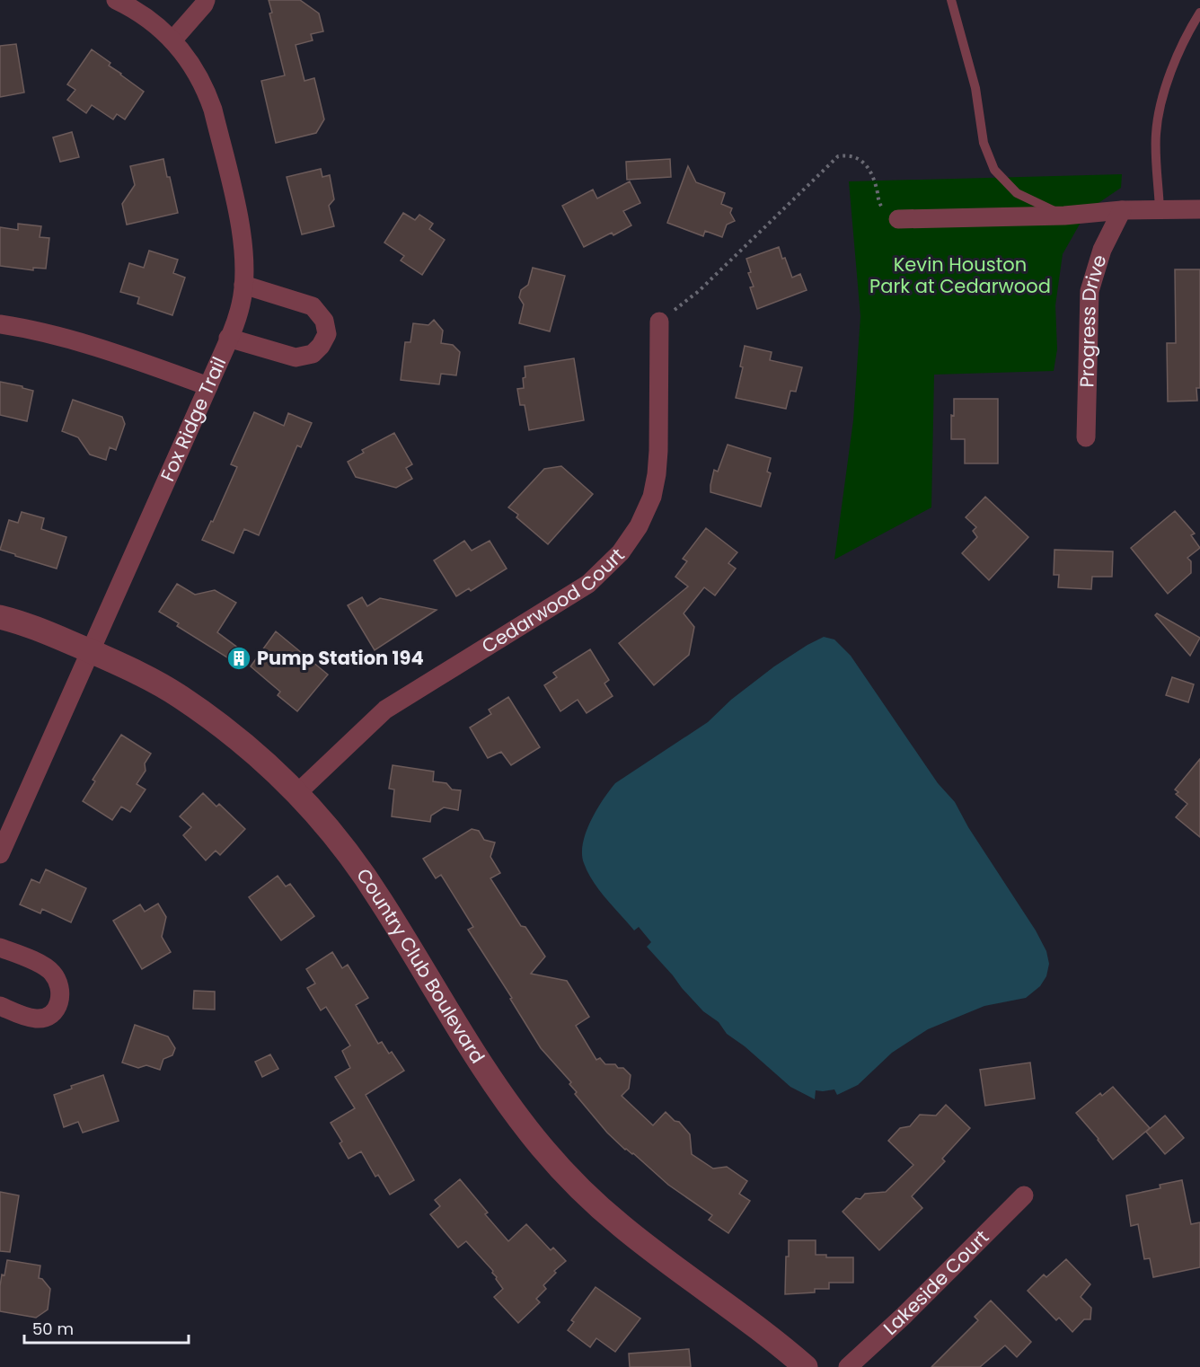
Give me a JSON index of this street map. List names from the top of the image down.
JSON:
{
  "streets": {
    "street": [
      "Progress Drive",
      "Fox Ridge Trail",
      "Cedarwood Court",
      "Country Club Boulevard",
      "Lakeside Court"
    ]
  },
  "crossings": [
    ["Fox Ridge Trail", "Country Club Boulevard"],
    ["Cedarwood Court", "Country Club Boulevard"]
  ],
  "parks": ["Kevin Houston Park at Cedarwood"],
  "places": {
    "building": ["Pump Station 194"]
  },
  "scale_bar": "50 m"
}
